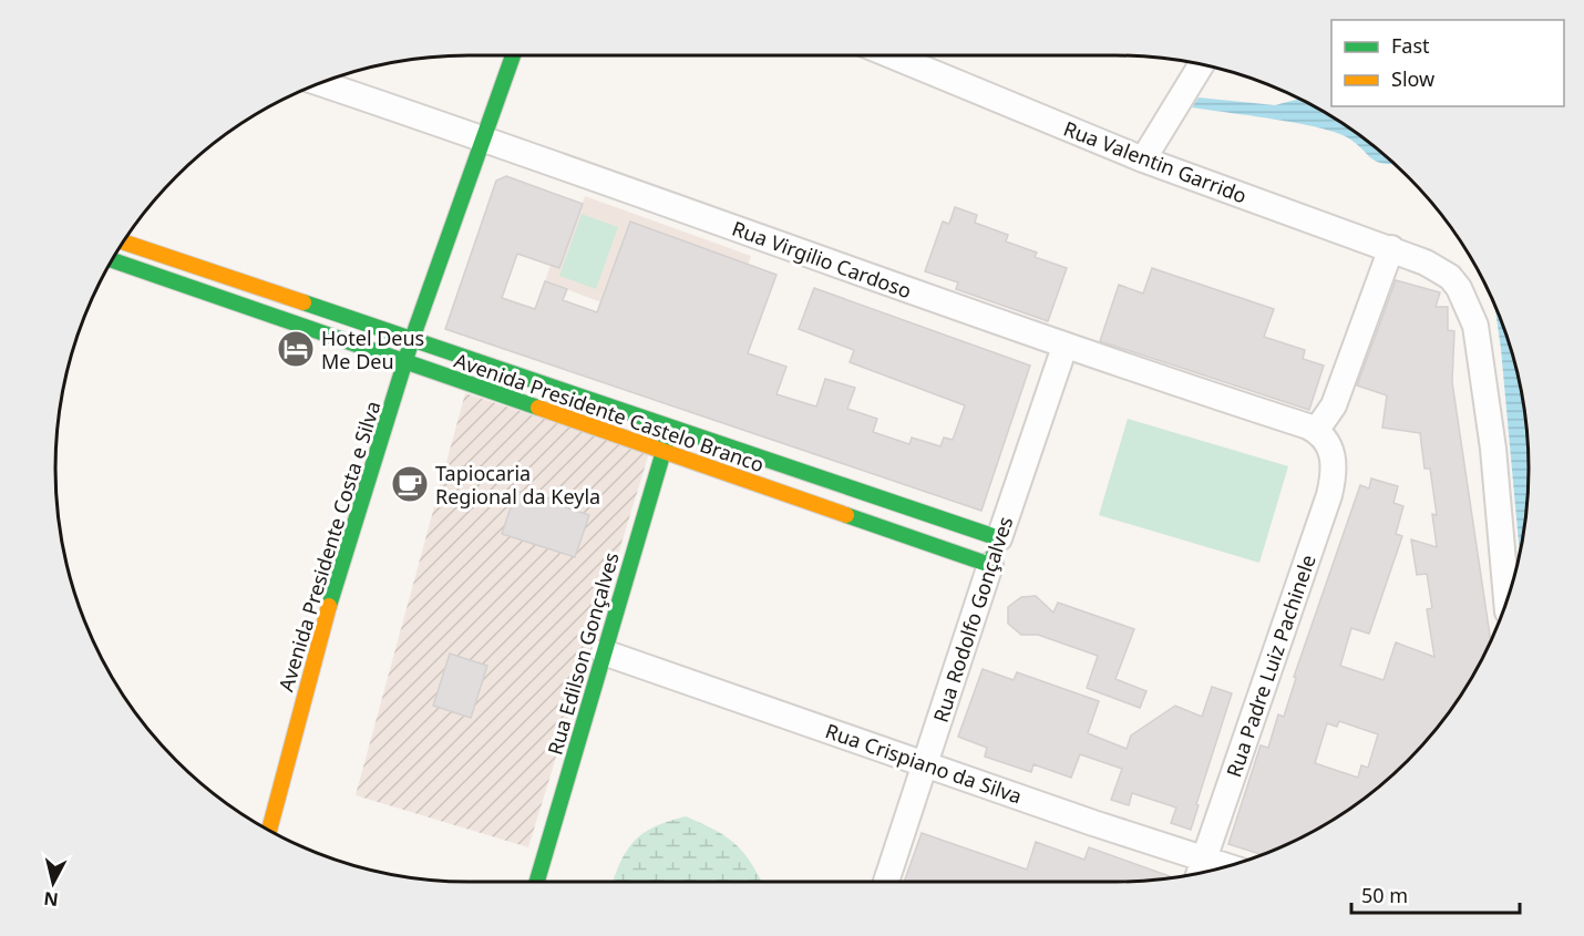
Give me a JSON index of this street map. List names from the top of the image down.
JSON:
{
  "streets": {
    "street": [
      "Rua Valentin Garrido",
      "Rua Virgilio Cardoso",
      "Avenida Presidente Castelo Branco",
      "Avenida Presidente Costa e Silva",
      "Rua Rodolfo Gonçalves",
      "Rua Edilson Gonçalves",
      "Rua Padre Luiz Pachinele",
      "Rua Crispiano da Silva"
    ]
  },
  "crossings": [
    ["Rua Virgilio Cardoso", "Avenida Presidente Costa e Silva"],
    ["Rua Virgilio Cardoso", "Rua Rodolfo Gonçalves"],
    ["Rua Virgilio Cardoso", "Rua Padre Luiz Pachinele"],
    ["Avenida Presidente Castelo Branco", "Avenida Presidente Costa e Silva"],
    ["Avenida Presidente Castelo Branco", "Rua Rodolfo Gonçalves"],
    ["Avenida Presidente Castelo Branco", "Rua Edilson Gonçalves"],
    ["Rua Rodolfo Gonçalves", "Rua Crispiano da Silva"],
    ["Rua Edilson Gonçalves", "Rua Crispiano da Silva"],
    ["Rua Padre Luiz Pachinele", "Rua Crispiano da Silva"]
  ],
  "places": {
    "hotel": ["Hotel Deus Me Deu"],
    "cafe": ["Tapiocaria Regional da Keyla"]
  },
  "legend": ["Fast", "Slow"],
  "scale_bar": "50 m",
  "north": "bottom"
}
